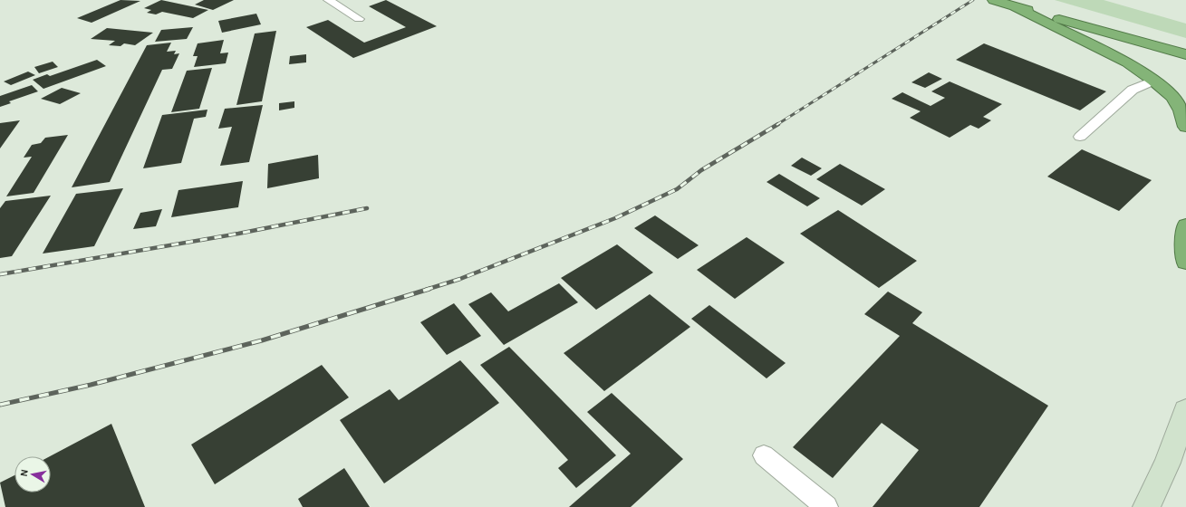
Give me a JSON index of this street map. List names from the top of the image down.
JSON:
{
  "north": "left"
}
